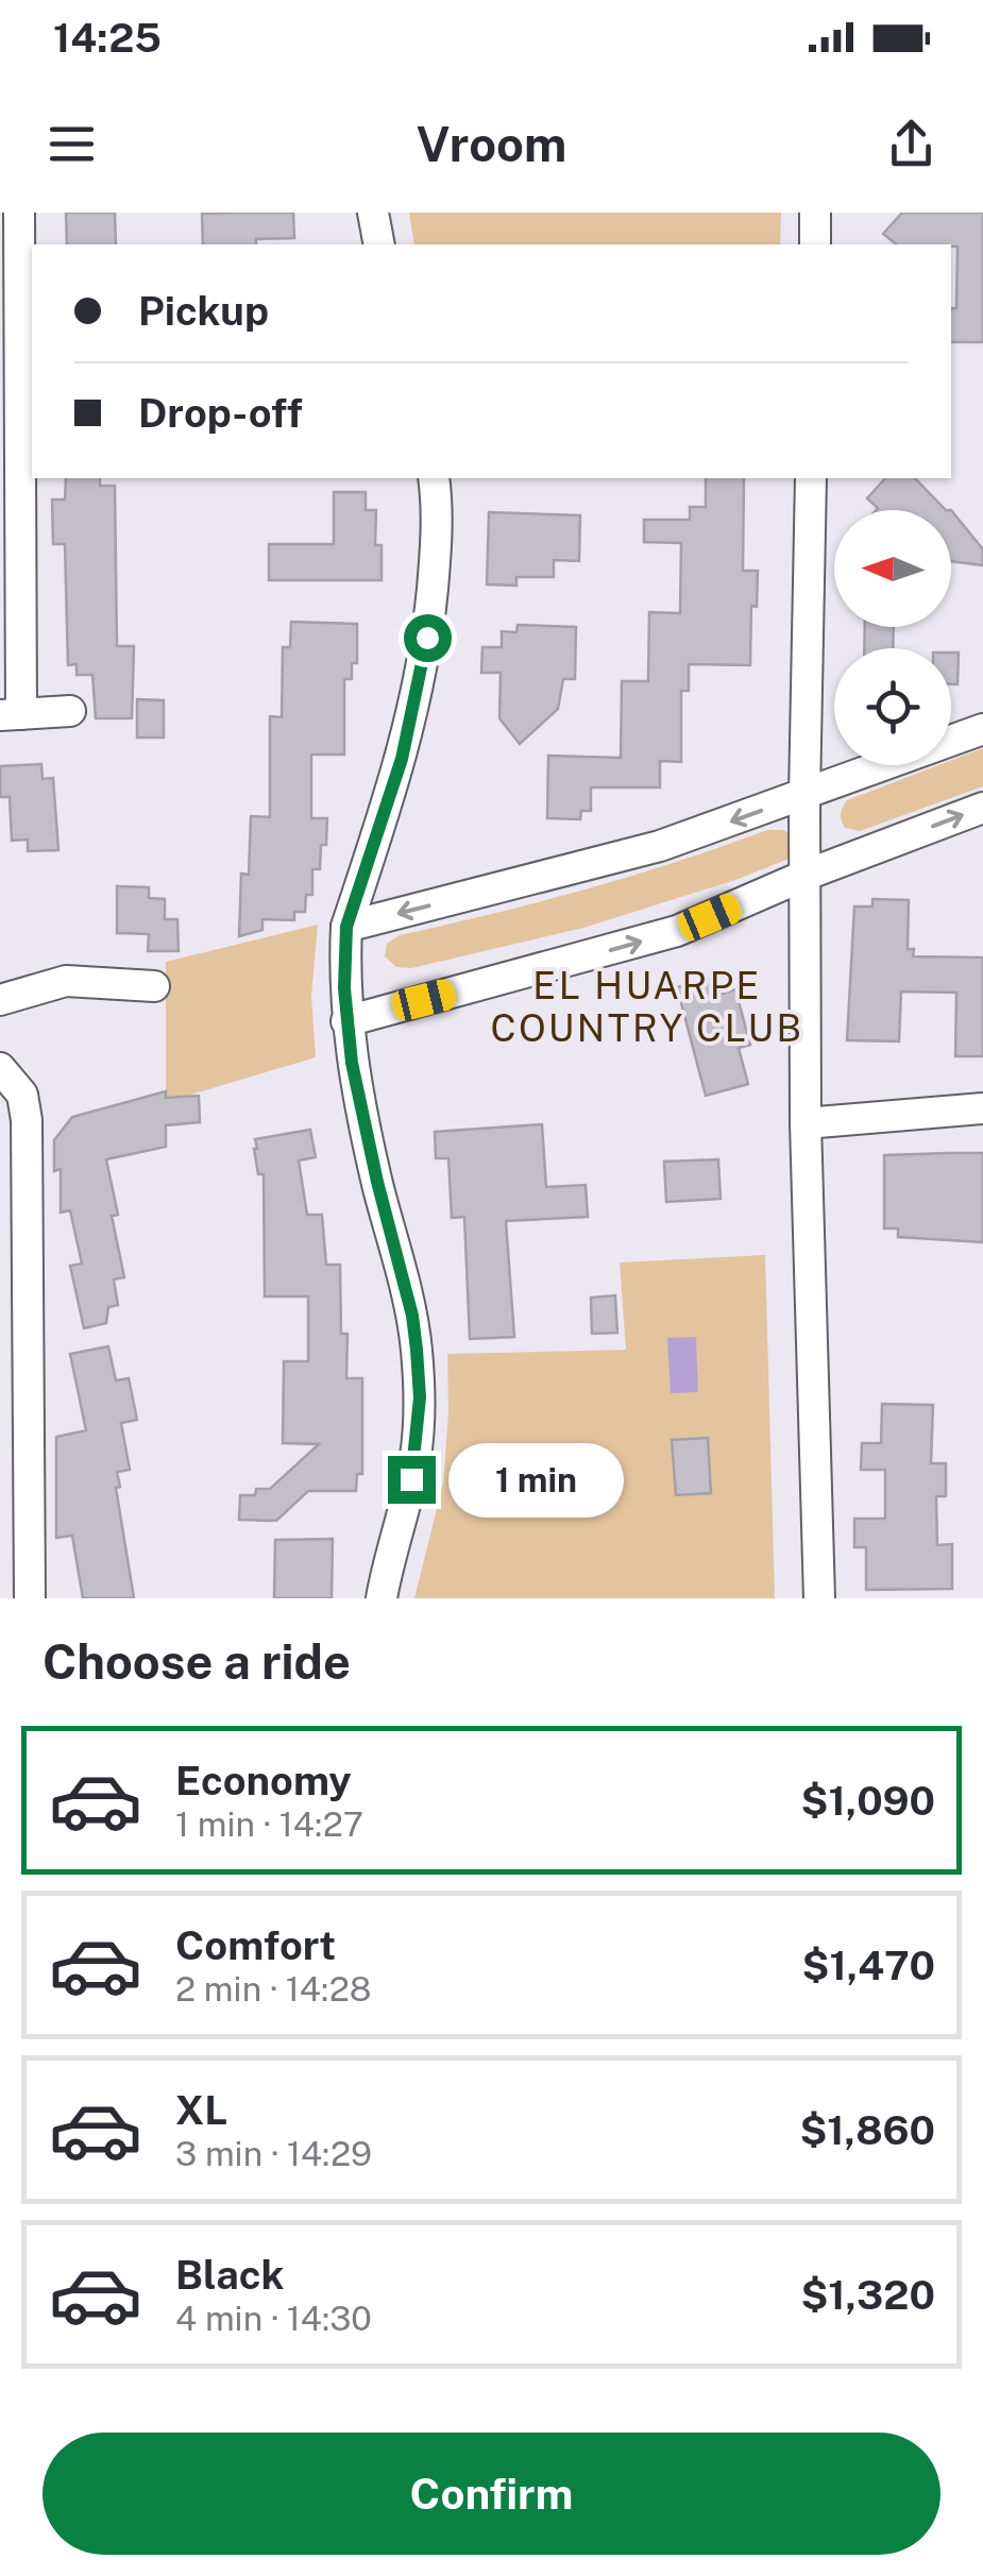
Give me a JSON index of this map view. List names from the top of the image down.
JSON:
{
  "districts": ["EL HUARPE COUNTRY CLUB"],
  "north": "left",
  "page": {
    "status": "14:25",
    "header": "Vroom",
    "banner": ["Pickup", "Drop-off"],
    "bubble": "1 min",
    "heading": "Choose a ride",
    "list": [
      {
        "name": "Economy",
        "note": "1 min · 14:27",
        "value": "$1,090"
      },
      {
        "name": "Comfort",
        "note": "2 min · 14:28",
        "value": "$1,470"
      },
      {
        "name": "XL",
        "note": "3 min · 14:29",
        "value": "$1,860"
      },
      {
        "name": "Black",
        "note": "4 min · 14:30",
        "value": "$1,320"
      }
    ],
    "buttons": "Confirm"
  }
}
